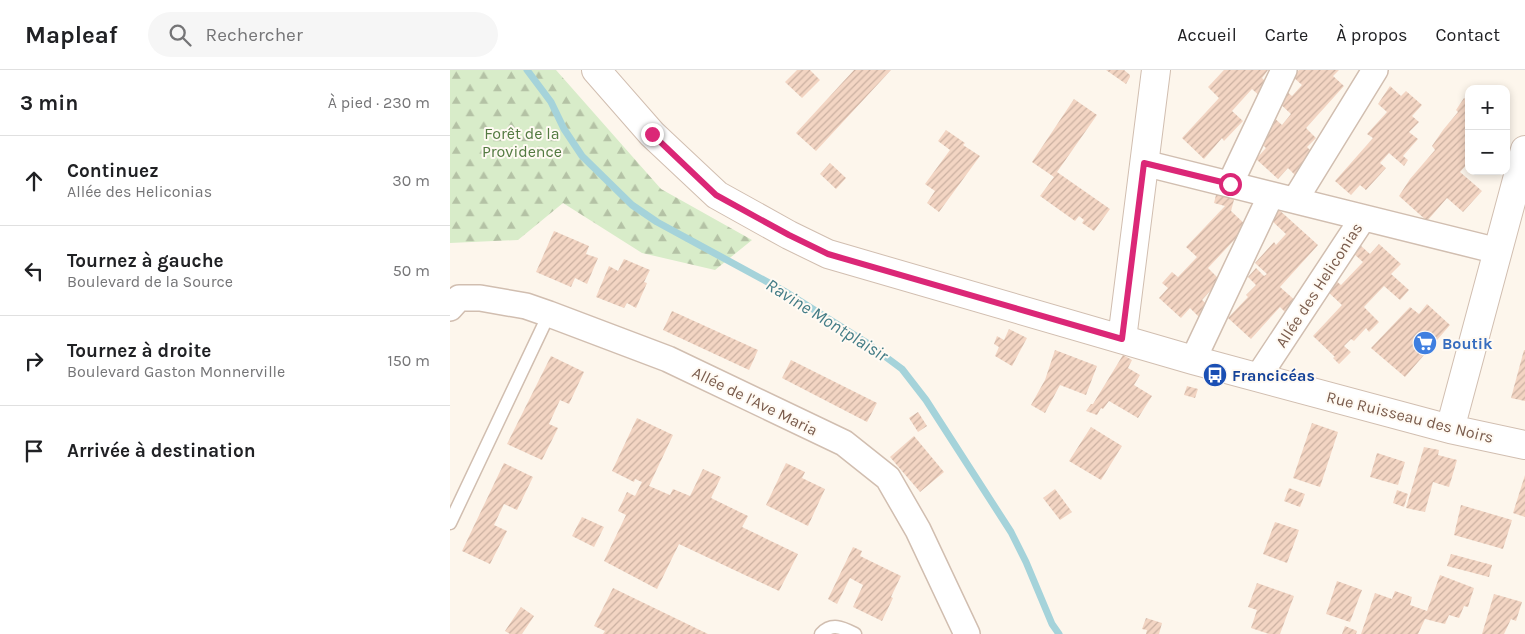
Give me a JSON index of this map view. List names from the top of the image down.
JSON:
{
  "streets": {
    "street": ["Allée des Heliconias", "Allée de l'Ave Maria", "Rue Ruisseau des Noirs"]
  },
  "crossings": [
    ["Allée des Heliconias", "Rue Ruisseau des Noirs"]
  ],
  "water": ["Ravine Montplaisir"],
  "parks": ["Forêt de la Providence"],
  "places": {
    "supermarket": ["Boutik"],
    "bus stop": ["Francicéas"]
  },
  "page": {
    "header": "Mapleaf",
    "search": "Rechercher",
    "nav": [
      "Accueil",
      "Carte",
      "À propos",
      "Contact"
    ],
    "heading": ["3 min", "À pied · 230 m"],
    "map_buttons": ["+", "−"],
    "list": [
      ["Continuez", "Allée des Heliconias", "30 m"],
      ["Tournez à gauche", "Boulevard de la Source", "50 m"],
      ["Tournez à droite", "Boulevard Gaston Monnerville", "150 m"],
      "Arrivée à destination"
    ]
  }
}
